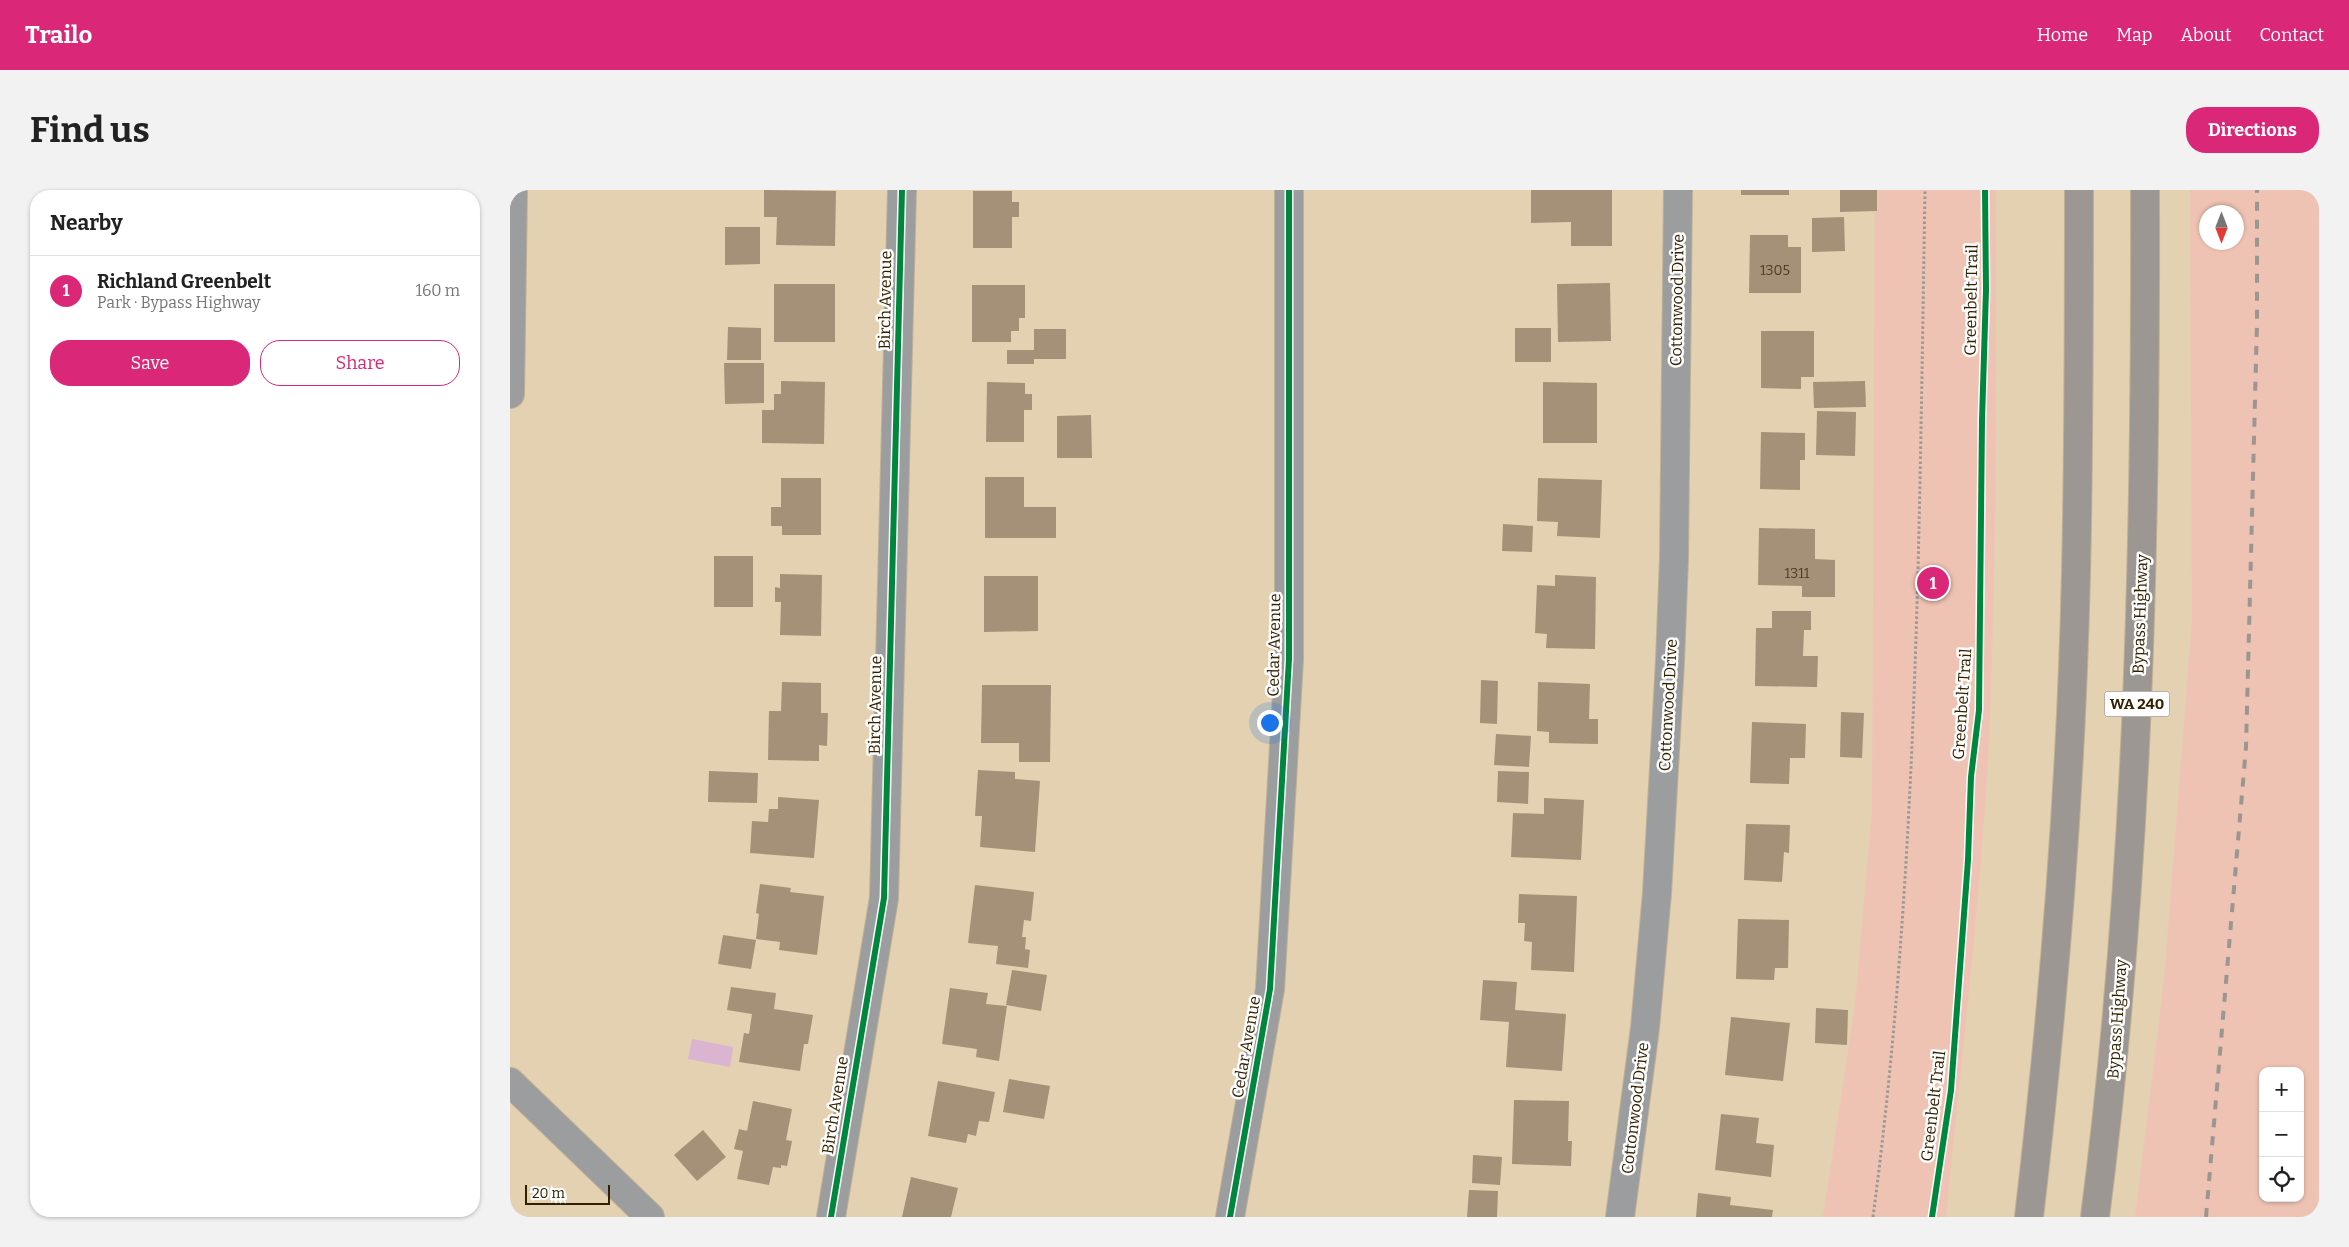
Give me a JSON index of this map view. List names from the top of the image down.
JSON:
{
  "streets": {
    "highway": ["Bypass Highway", "WA 240"],
    "street": ["Birch Avenue", "Cottonwood Drive", "Cedar Avenue"],
    "cycle path": ["Greenbelt Trail"]
  },
  "house_numbers": ["1305", "1311"],
  "scale_bar": "20 m",
  "north": "bottom",
  "page": {
    "header": "Trailo",
    "nav": [
      "Home",
      "Map",
      "About",
      "Contact"
    ],
    "buttons": [
      "Directions",
      ["Save", "Share"]
    ],
    "title": "Find us",
    "heading": "Nearby",
    "list": [
      {
        "mark": "1",
        "name": "Richland Greenbelt",
        "note": "Park · Bypass Highway",
        "value": "160 m"
      }
    ],
    "pins": "1",
    "map_buttons": ["+", "−"],
    "scale": "20 m"
  }
}
